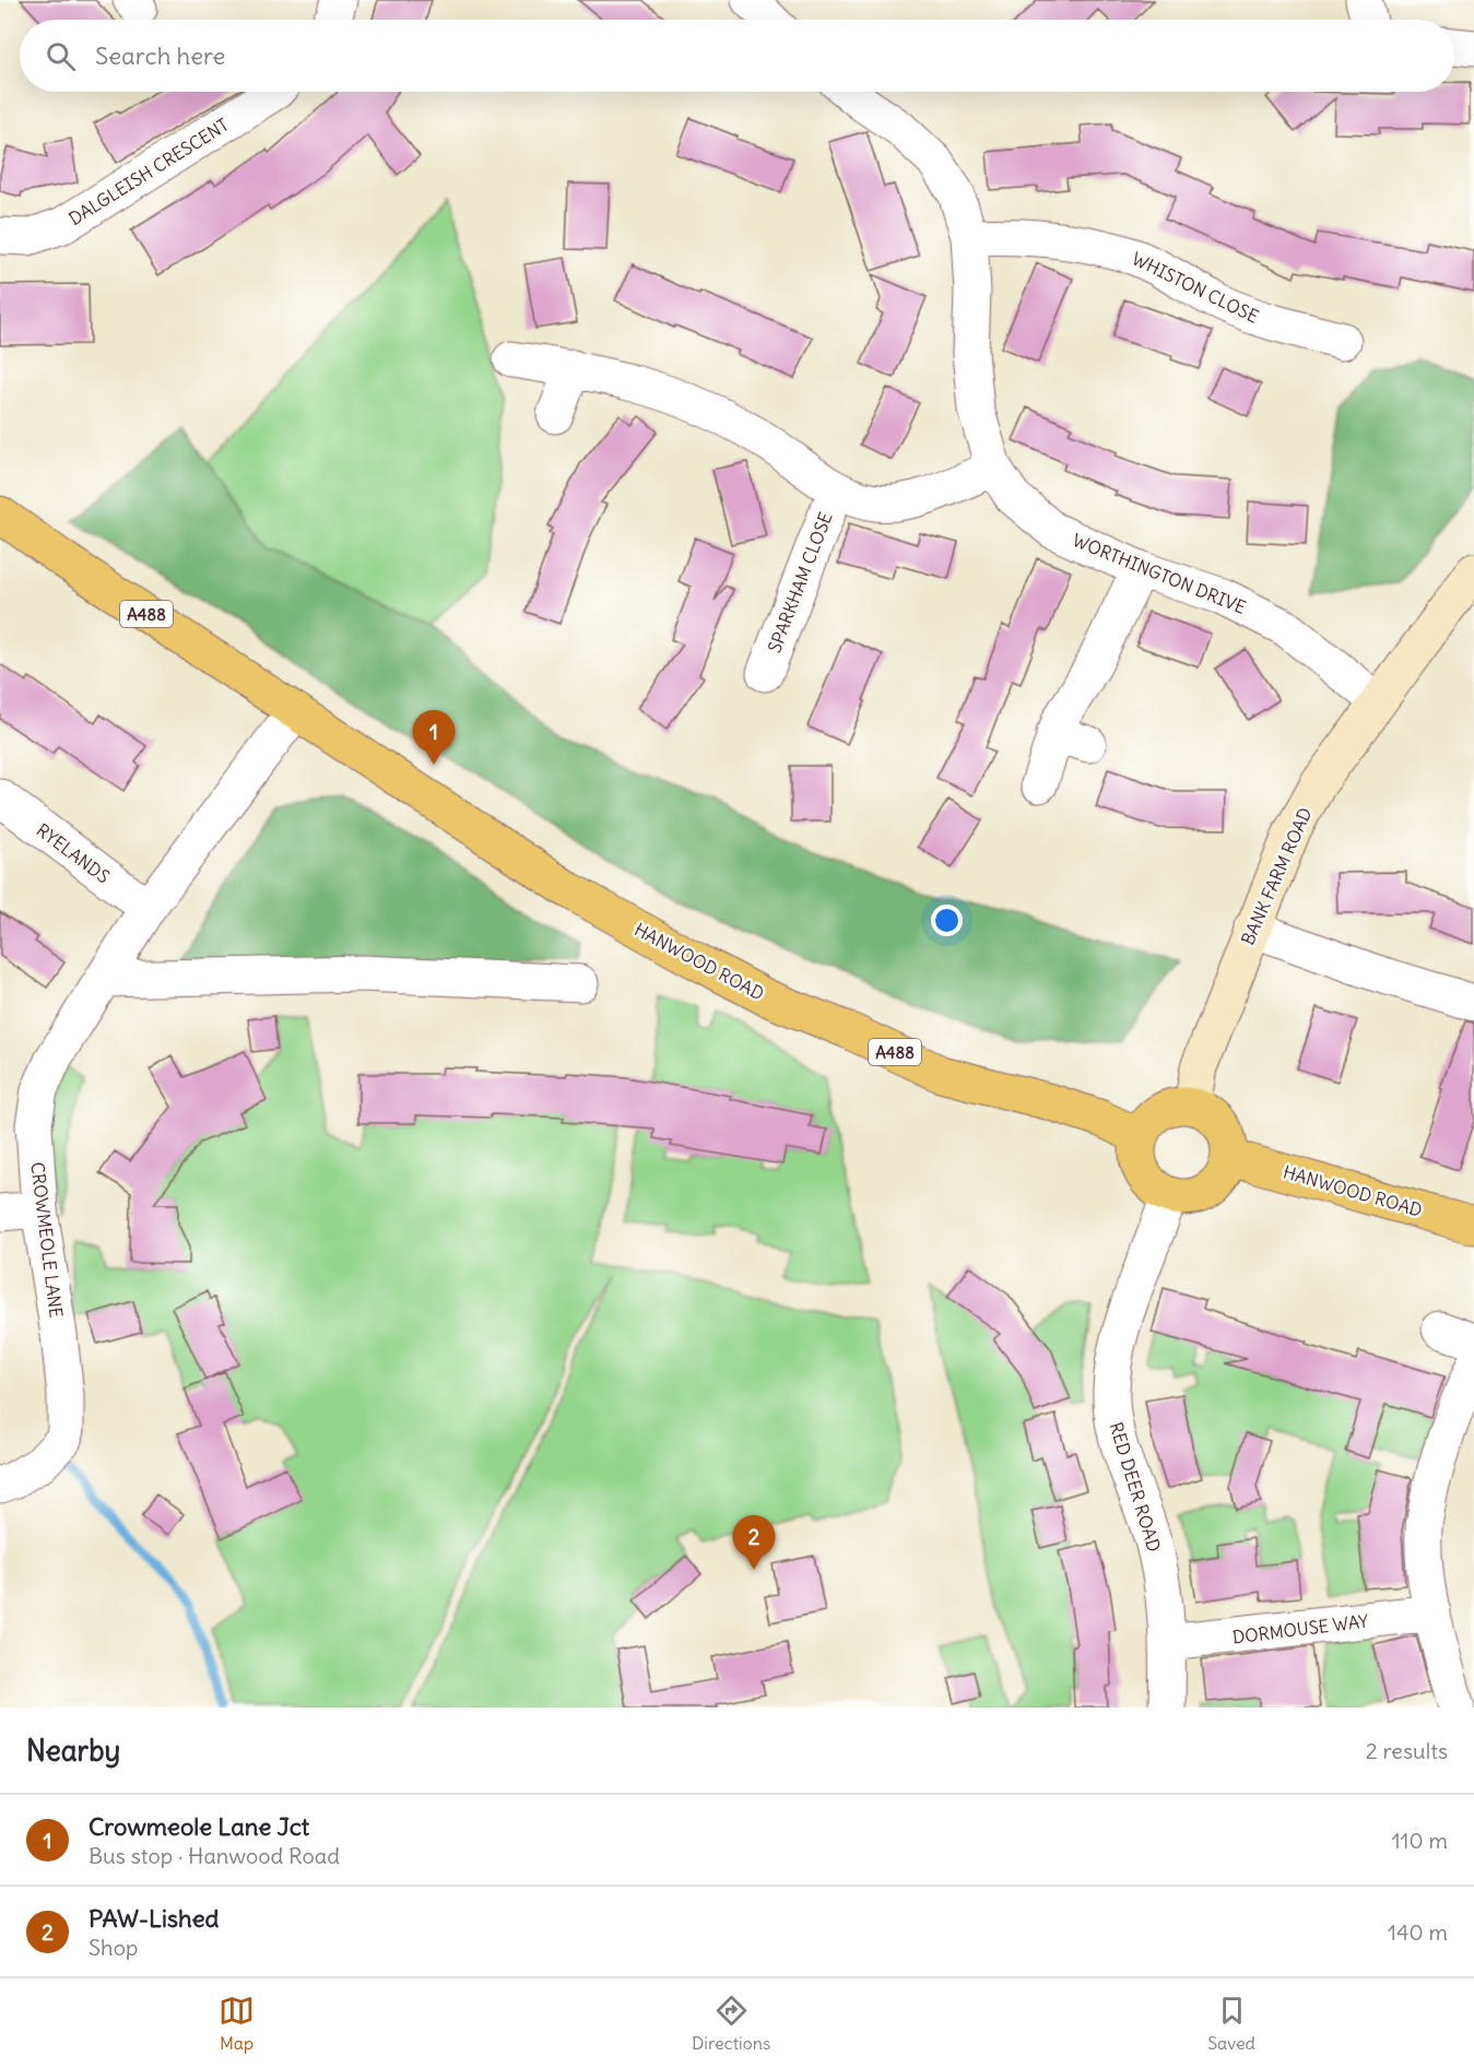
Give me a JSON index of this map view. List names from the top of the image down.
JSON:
{
  "streets": {
    "main road": ["A488", "HANWOOD ROAD"],
    "street": [
      "DALGLEISH CRESCENT",
      "WHISTON CLOSE",
      "WORTHINGTON DRIVE",
      "SPARKHAM CLOSE",
      "RYELANDS",
      "BANK FARM ROAD",
      "CROWMEOLE LANE",
      "RED DEER ROAD",
      "DORMOUSE WAY"
    ]
  },
  "crossings": [
    ["WHISTON CLOSE", "WORTHINGTON DRIVE"],
    ["WORTHINGTON DRIVE", "SPARKHAM CLOSE"],
    ["WORTHINGTON DRIVE", "BANK FARM ROAD"],
    ["A488", "HANWOOD ROAD"],
    ["A488", "CROWMEOLE LANE"],
    ["RYELANDS", "CROWMEOLE LANE"],
    ["BANK FARM ROAD", "HANWOOD ROAD"],
    ["BANK FARM ROAD", "RED DEER ROAD"],
    ["HANWOOD ROAD", "CROWMEOLE LANE"],
    ["HANWOOD ROAD", "RED DEER ROAD"],
    ["RED DEER ROAD", "DORMOUSE WAY"]
  ],
  "page": {
    "search": "Search here",
    "pins": ["1", "2"],
    "heading": ["Nearby", "2 results"],
    "list": [
      {
        "mark": "1",
        "name": "Crowmeole Lane Jct",
        "note": "Bus stop · Hanwood Road",
        "value": "110 m"
      },
      {
        "mark": "2",
        "name": "PAW-Lished",
        "note": "Shop",
        "value": "140 m"
      }
    ],
    "nav": ["Map", "Directions", "Saved"]
  }
}
